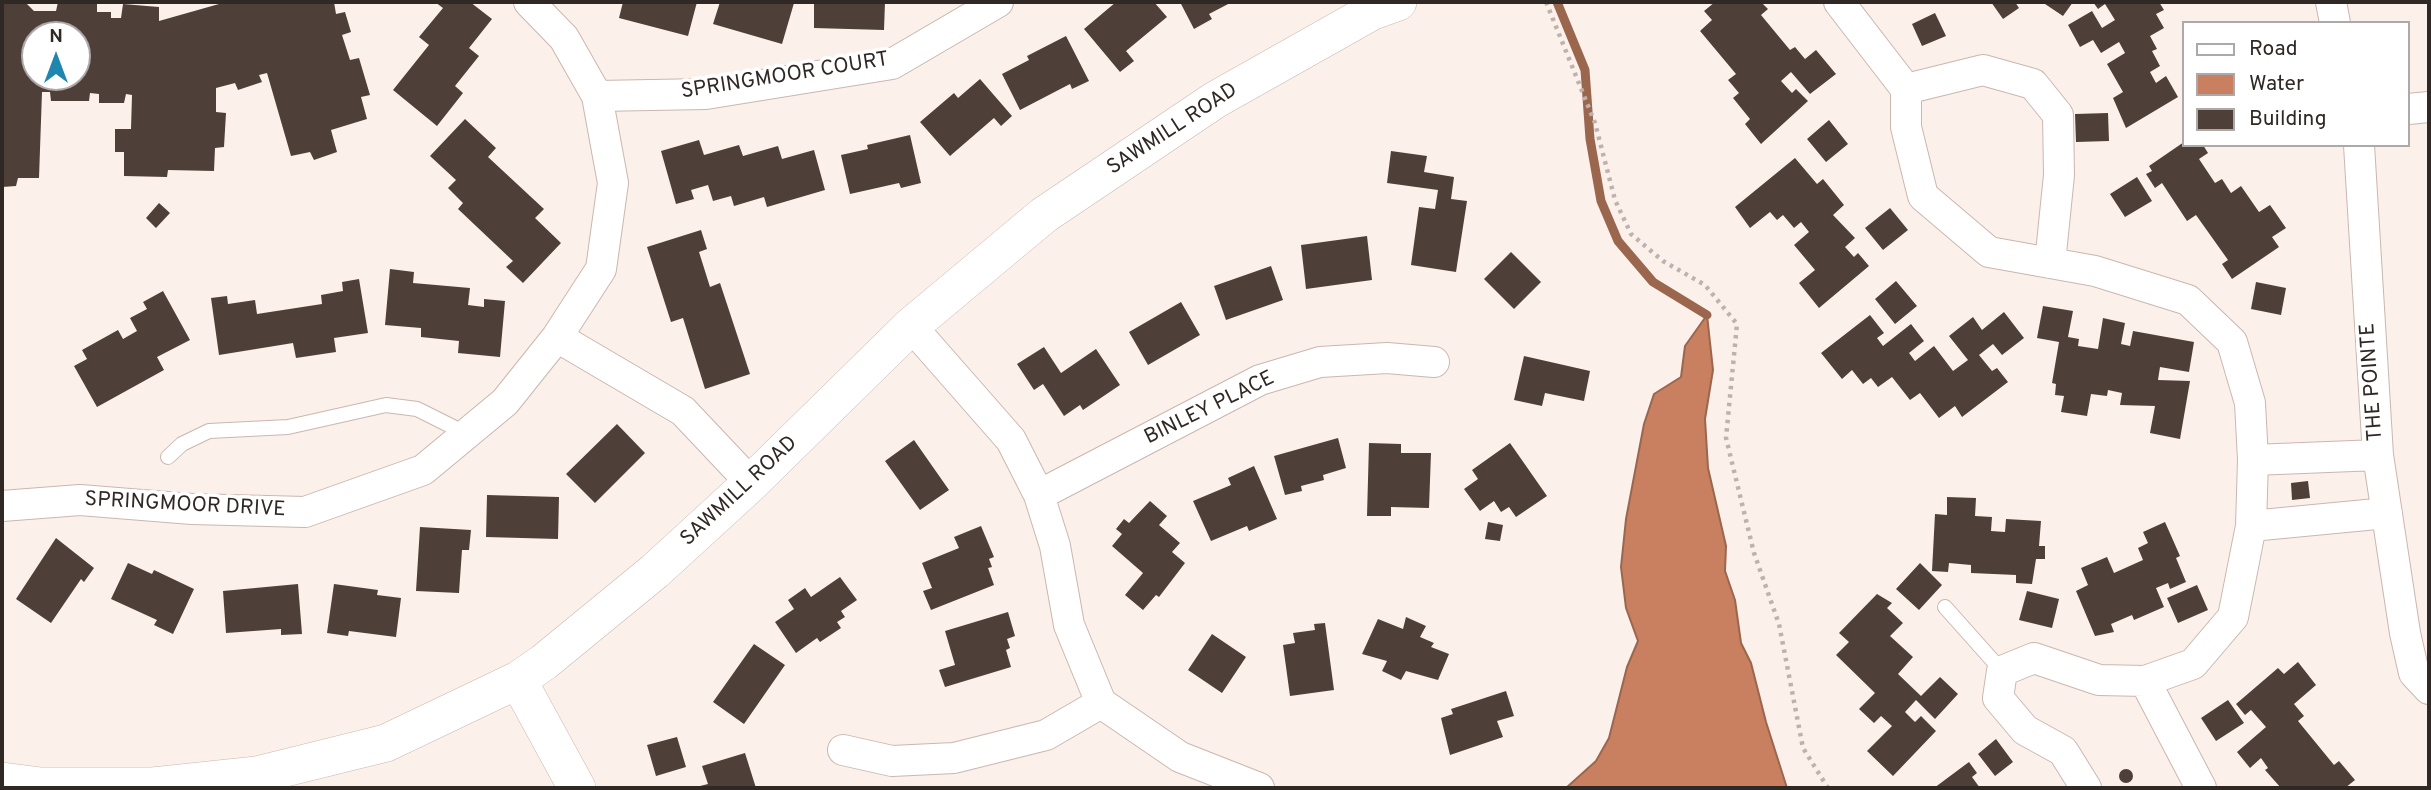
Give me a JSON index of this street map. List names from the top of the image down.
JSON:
{
  "streets": {
    "street": [
      "SPRINGMOOR COURT",
      "SAWMILL ROAD",
      "THE POINTE",
      "BINLEY PLACE",
      "SPRINGMOOR DRIVE"
    ]
  },
  "crossings": [
    ["SPRINGMOOR COURT", "SPRINGMOOR DRIVE"]
  ],
  "legend": ["Road", "Water", "Building"],
  "north": "top"
}
